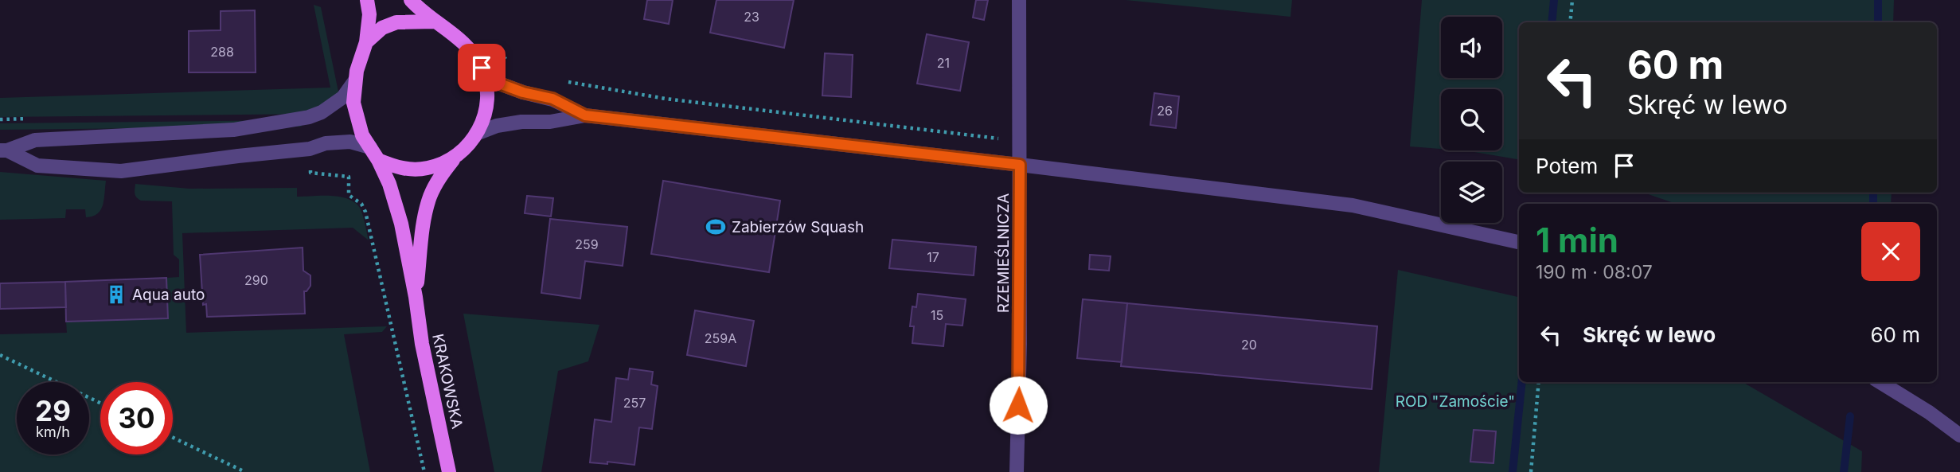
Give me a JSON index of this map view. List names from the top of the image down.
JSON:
{
  "streets": {
    "main road": ["KRAKOWSKA"],
    "street": ["RZEMIEŚLNICZA"]
  },
  "parks": ["ROD \"Zamoście\""],
  "places": {
    "sports": ["Zabierzów Squash"],
    "building": ["Aqua auto"]
  },
  "house_numbers": [
    "23",
    "288",
    "21",
    "26",
    "259",
    "17",
    "290",
    "15",
    "259A",
    "20",
    "257"
  ],
  "page": {
    "turn": ["60 m", "Skręć w lewo"],
    "then": "Potem",
    "heading": ["1 min", "190 m · 08:07"],
    "list": [
      {
        "name": "Skręć w lewo",
        "value": "60 m"
      }
    ],
    "speed": "29 km/h",
    "limit": "30"
  }
}
